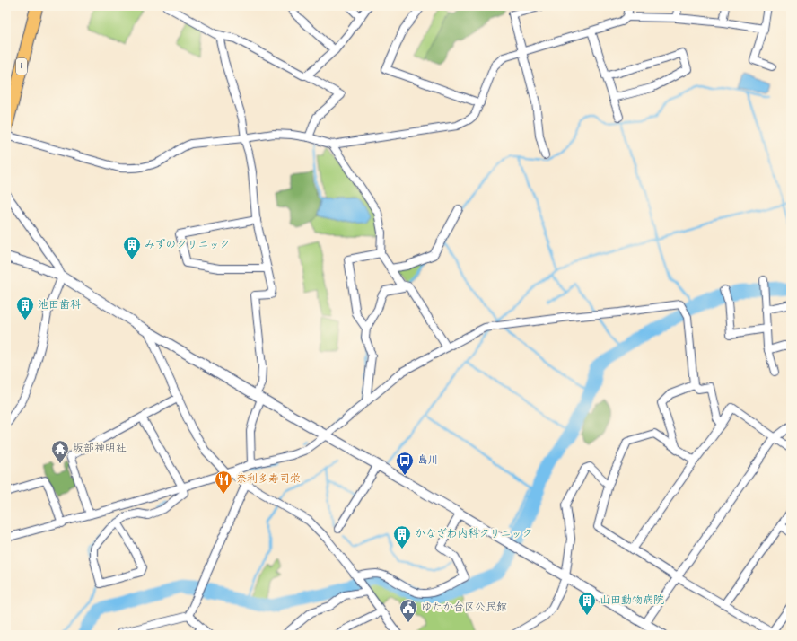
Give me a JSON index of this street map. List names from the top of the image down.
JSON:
{
  "streets": {
    "highway": ["1"]
  },
  "places": {
    "building": [
      "みずのクリニック",
      "池田歯科",
      "かなざわ内科クリニック",
      "山田動物病院"
    ],
    "temple": ["坂部神明社"],
    "bus stop": ["島川"],
    "restaurant": ["奈利多寿司栄"],
    "public building": ["ゆたか台区公民館"]
  }
}
